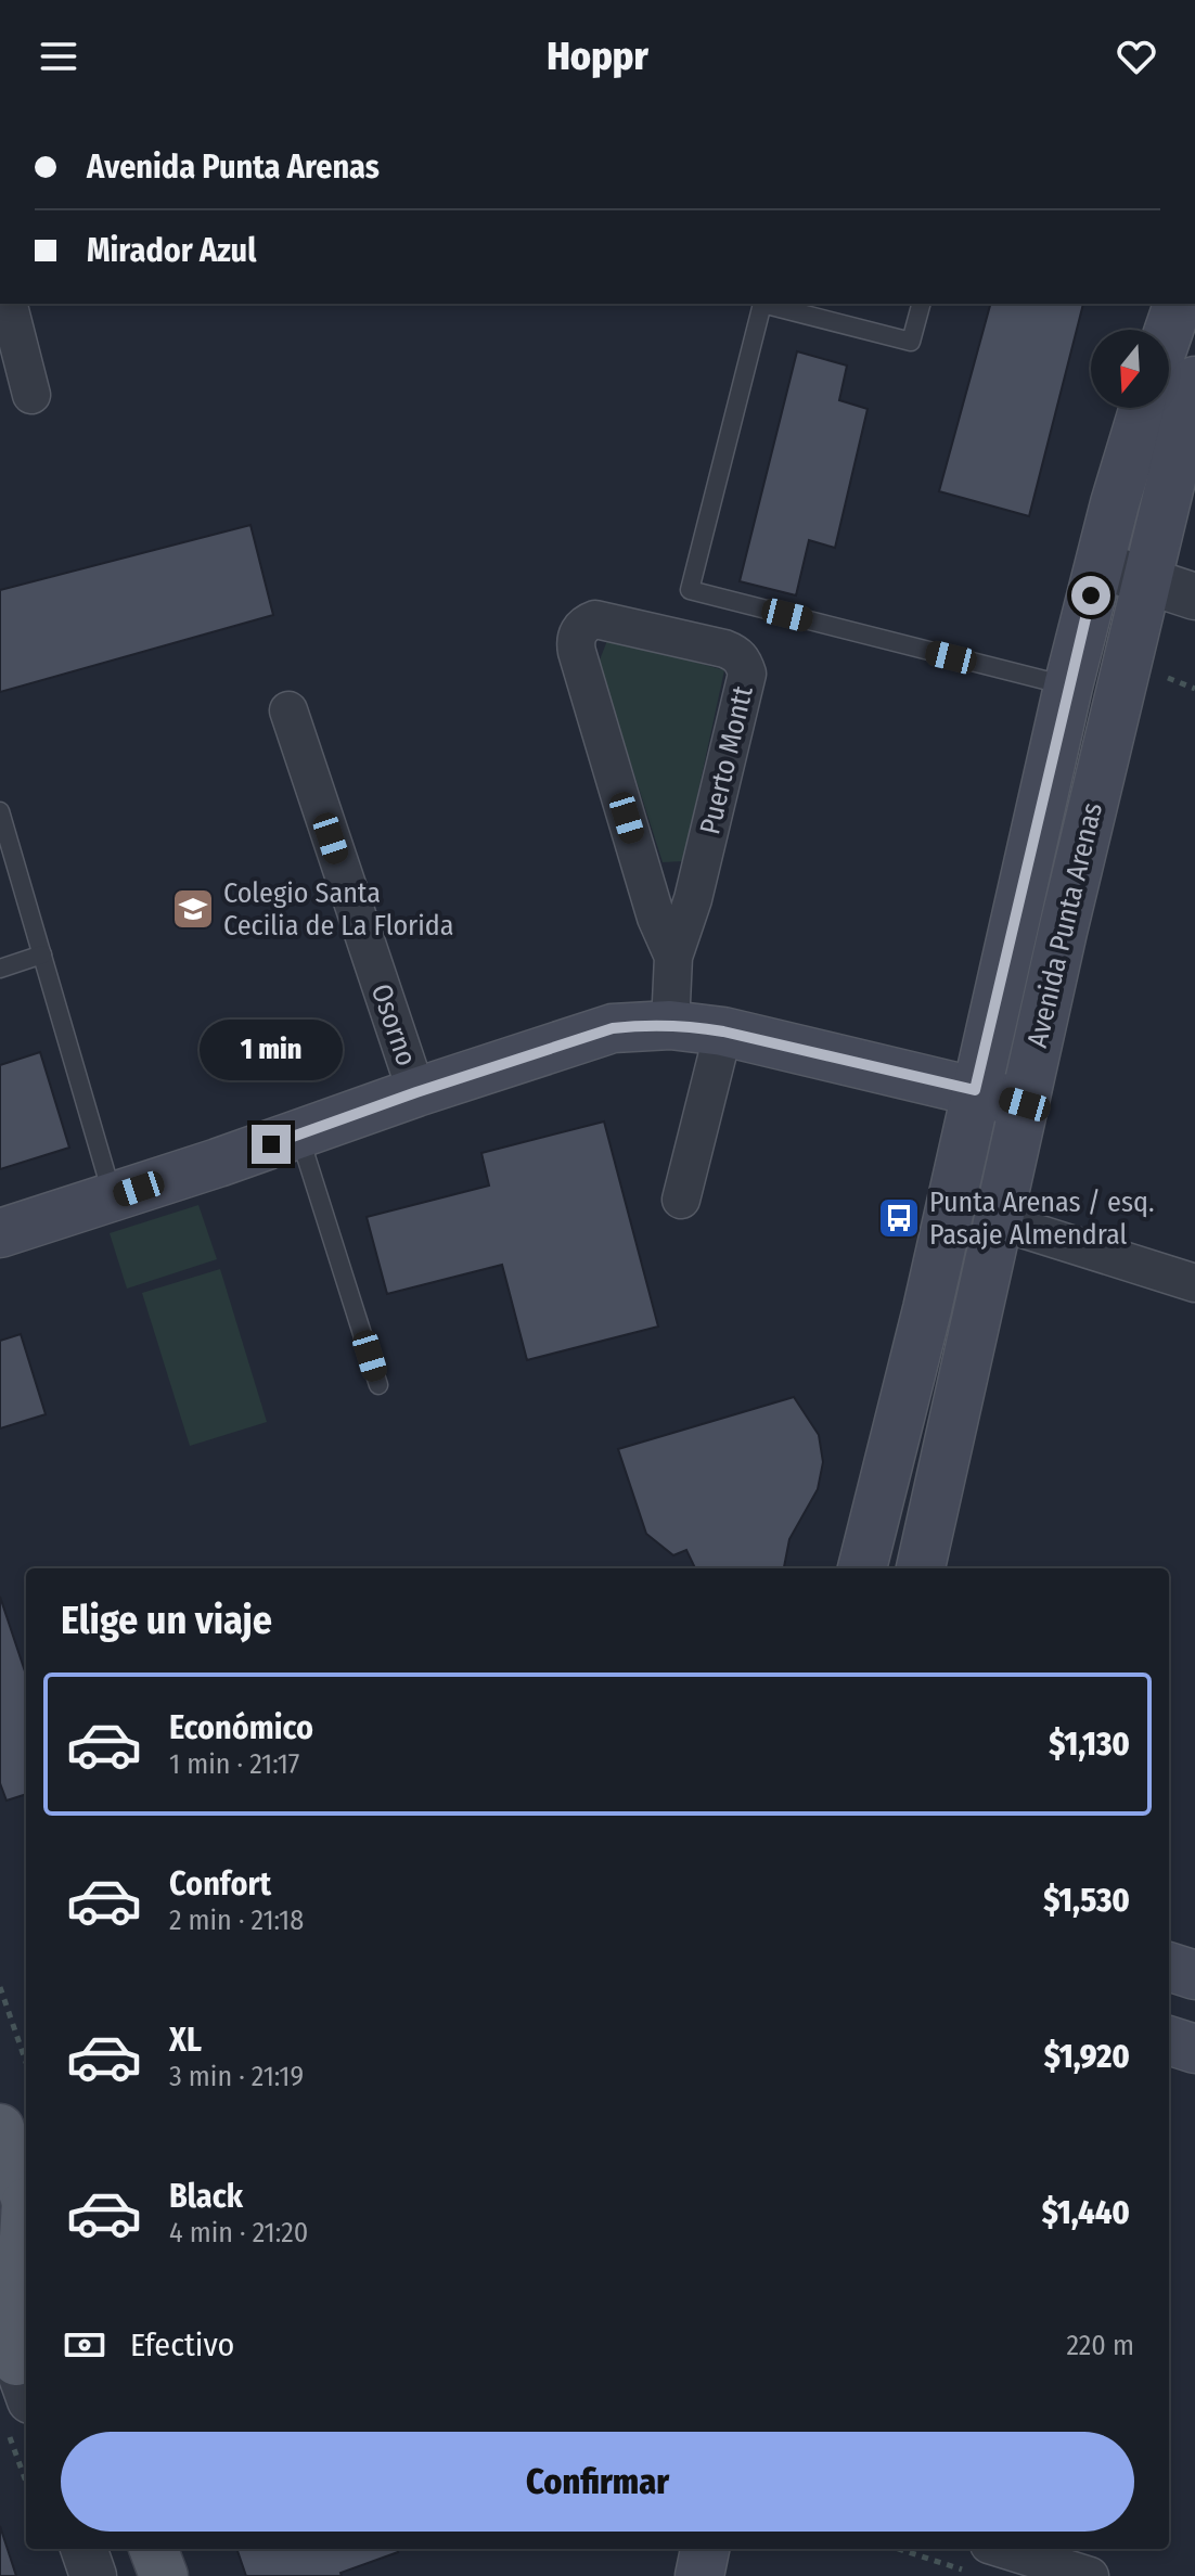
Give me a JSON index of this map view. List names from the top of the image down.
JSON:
{
  "streets": {
    "main road": ["Avenida Punta Arenas"],
    "street": ["Puerto Montt", "Osorno"]
  },
  "places": {
    "school or university": ["Colegio Santa Cecilia de La Florida"],
    "bus stop": ["Punta Arenas / esq. Pasaje Almendral"]
  },
  "north": "bottom",
  "page": {
    "header": "Hoppr",
    "banner": ["Avenida Punta Arenas", "Mirador Azul"],
    "bubble": "1 min",
    "heading": "Elige un viaje",
    "list": [
      {
        "name": "Económico",
        "note": "1 min · 21:17",
        "value": "$1,130"
      },
      {
        "name": "Confort",
        "note": "2 min · 21:18",
        "value": "$1,530"
      },
      {
        "name": "XL",
        "note": "3 min · 21:19",
        "value": "$1,920"
      },
      {
        "name": "Black",
        "note": "4 min · 21:20",
        "value": "$1,440"
      }
    ],
    "pay": ["Efectivo", "220 m"],
    "buttons": "Confirmar"
  }
}
